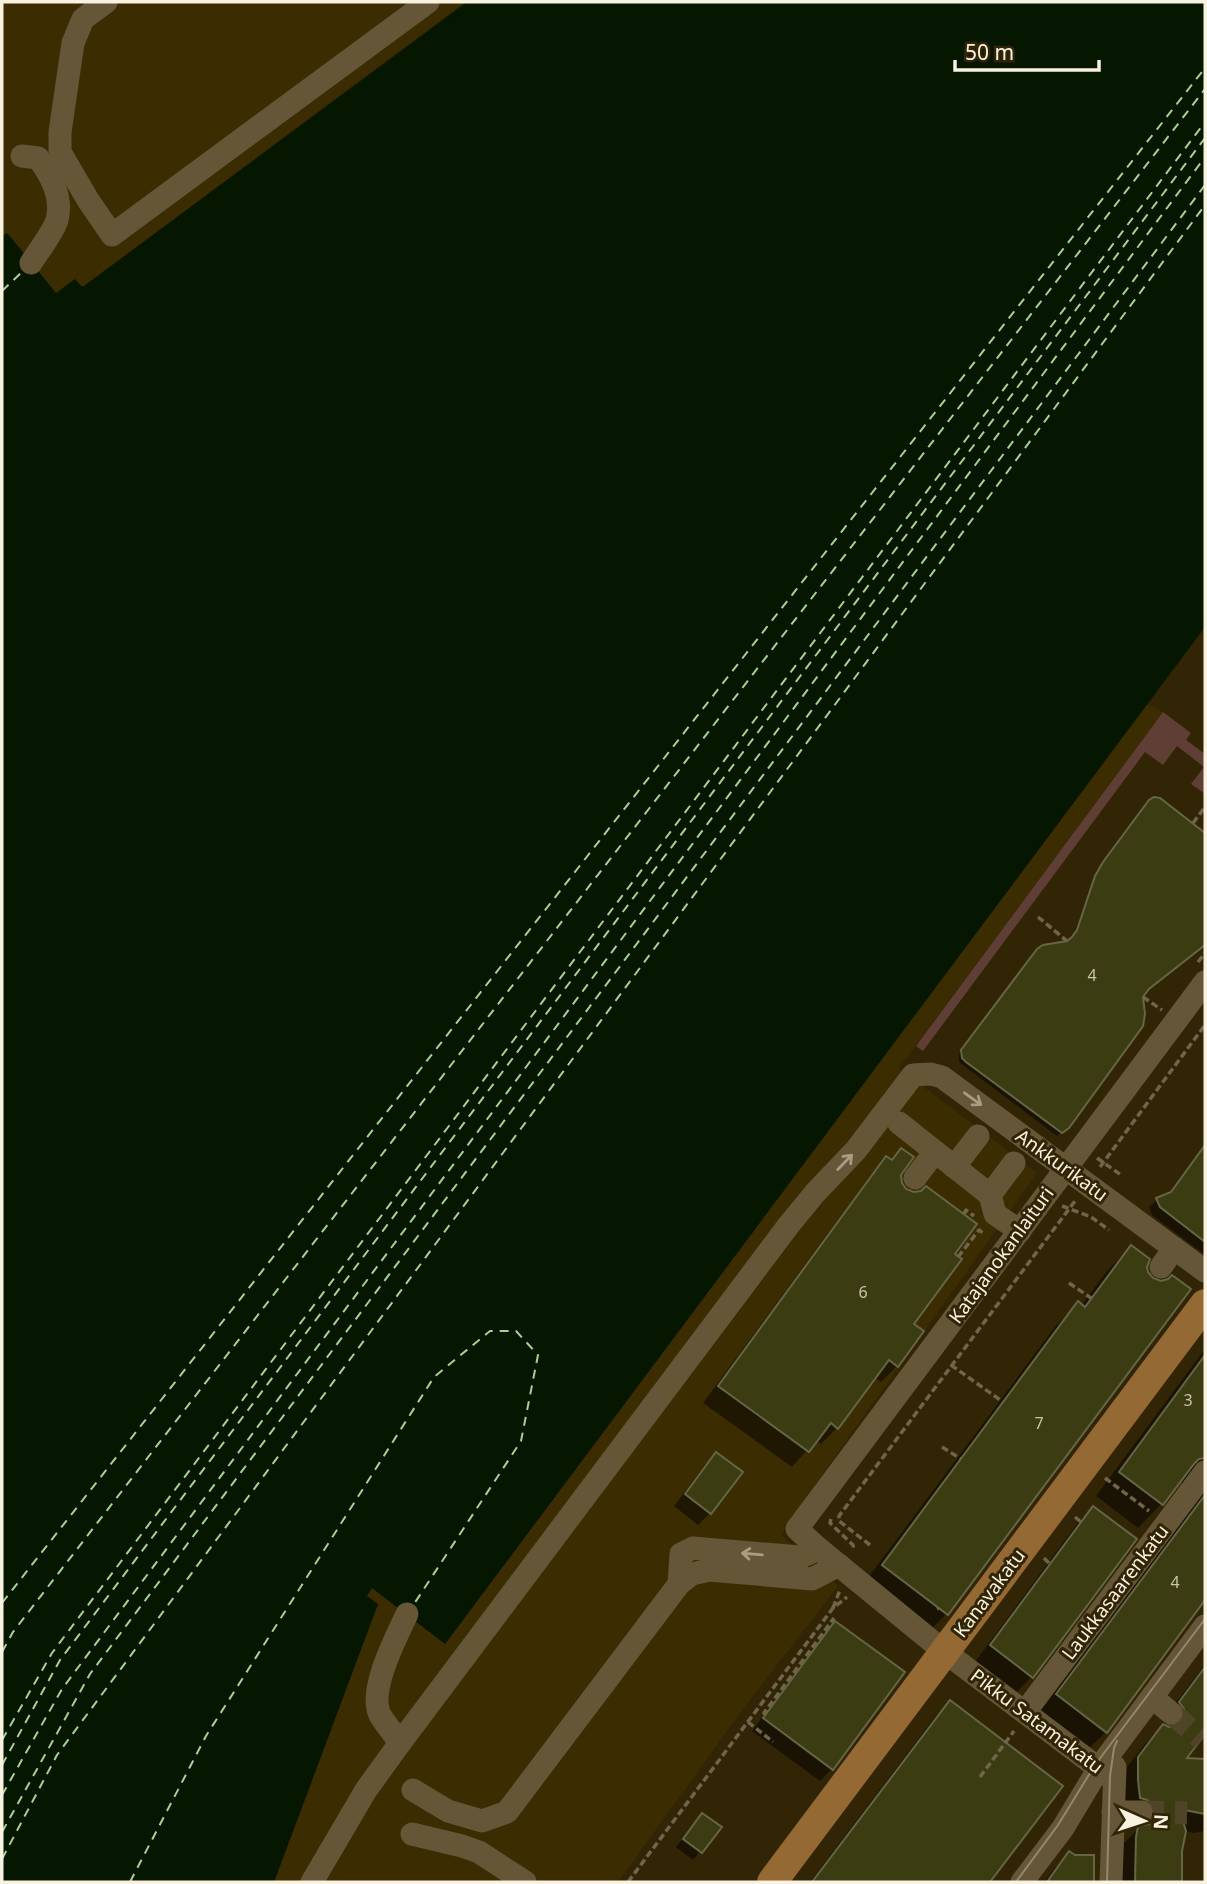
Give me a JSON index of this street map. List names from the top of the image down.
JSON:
{
  "streets": {
    "main road": ["Kanavakatu"],
    "street": [
      "Ankkurikatu",
      "Katajanokanlaituri",
      "Laukkasaarenkatu",
      "Pikku Satamakatu"
    ]
  },
  "crossings": [
    ["Ankkurikatu", "Katajanokanlaituri"],
    ["Katajanokanlaituri", "Pikku Satamakatu"],
    ["Laukkasaarenkatu", "Pikku Satamakatu"],
    ["Kanavakatu", "Pikku Satamakatu"]
  ],
  "one_way": ["Ankkurikatu"],
  "house_numbers": [
    "4",
    "6",
    "3",
    "7",
    "4"
  ],
  "scale_bar": "50 m",
  "north": "right"
}
